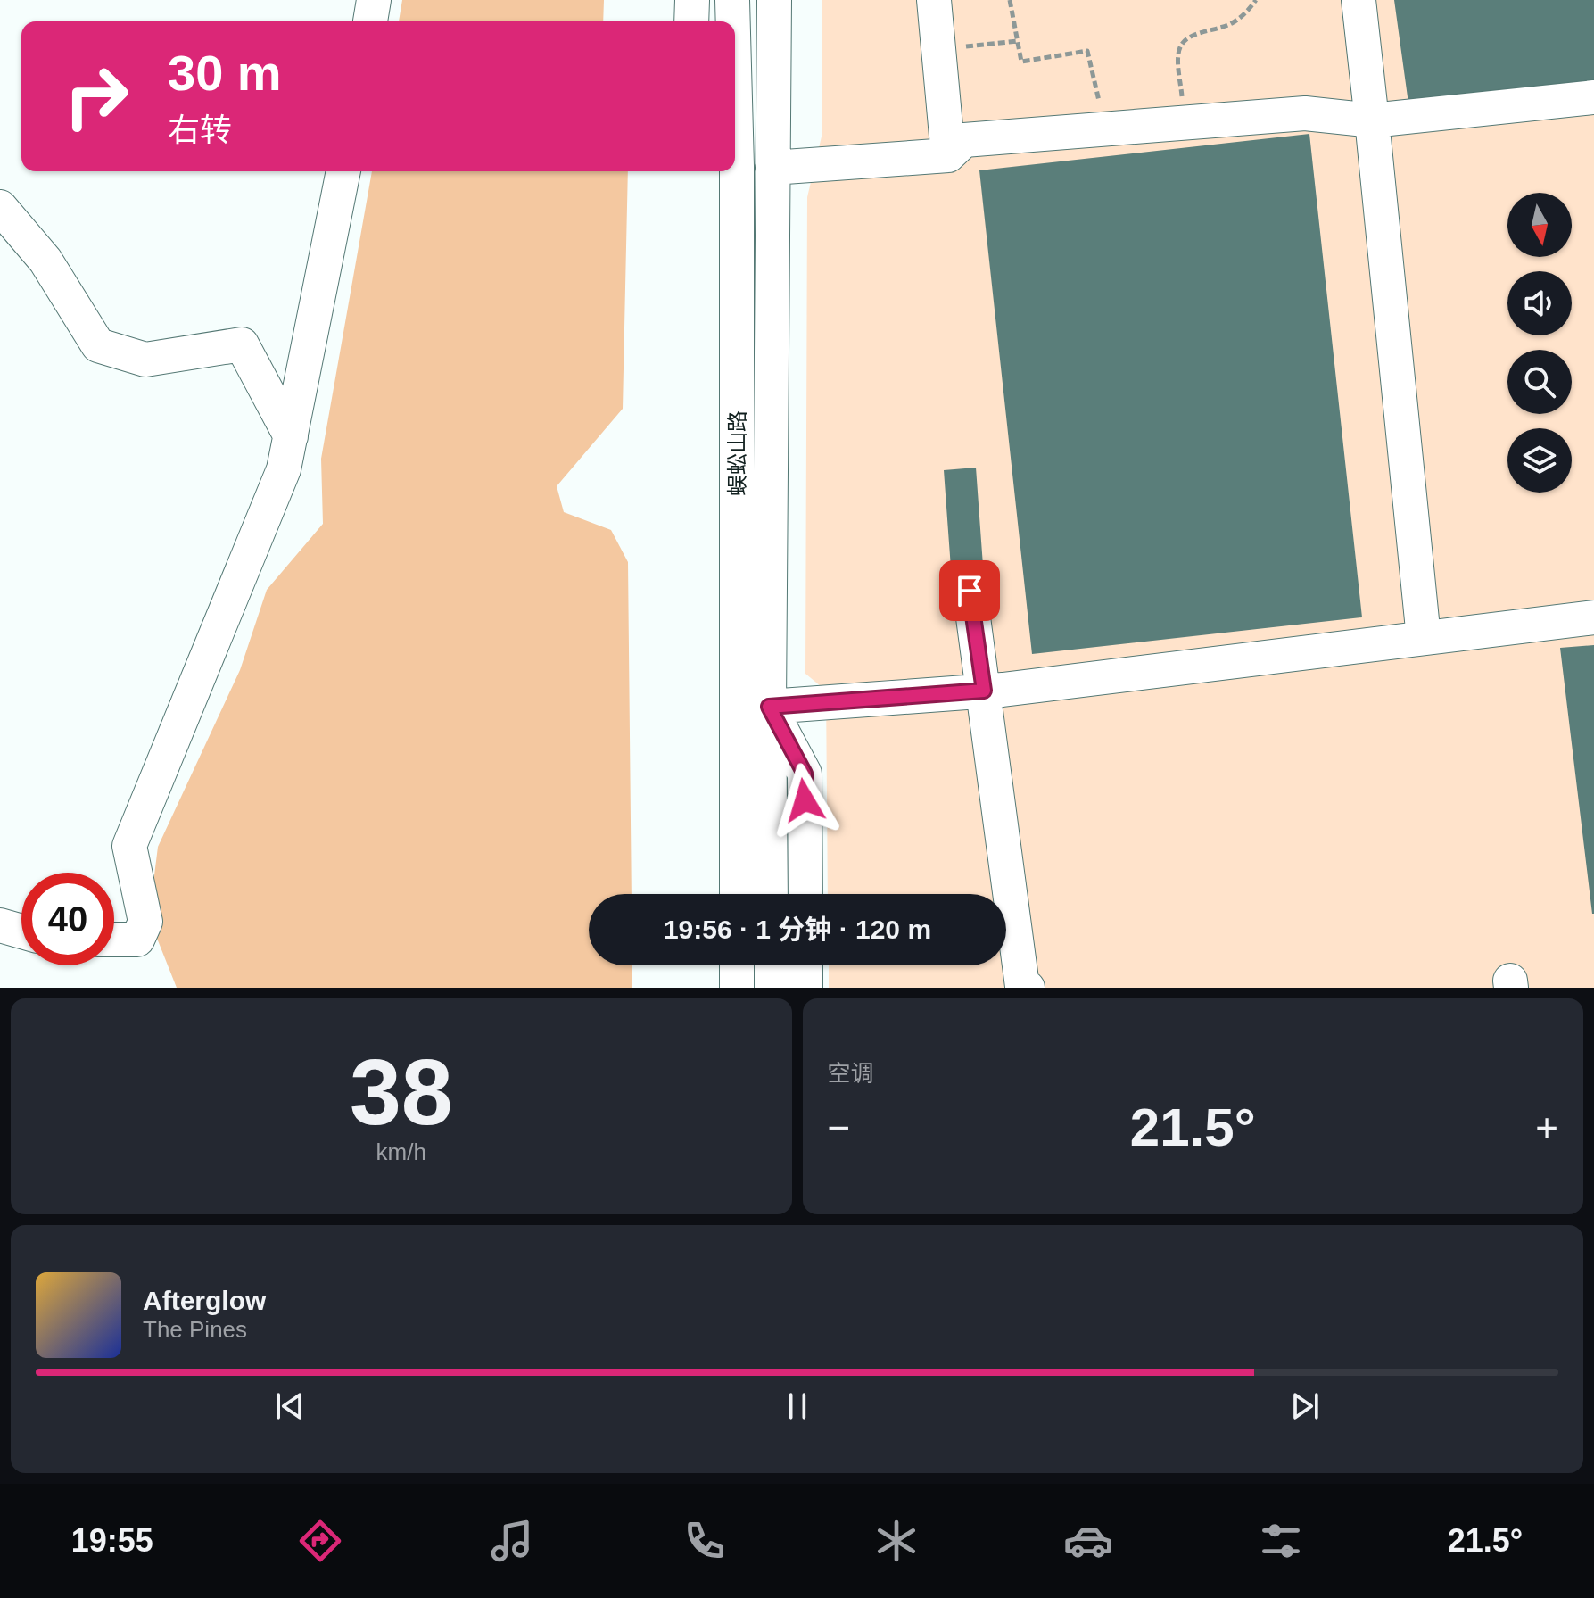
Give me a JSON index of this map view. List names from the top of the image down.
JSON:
{
  "streets": {
    "street": ["蜈蚣山路"]
  },
  "north": "bottom",
  "page": {
    "turn": ["30 m", "右转"],
    "limit": "40",
    "trip": "19:56 · 1 分钟 · 120 m",
    "tile": [
      ["38", "km/h"],
      "空调"
    ],
    "heat": ["−", "21.5°", "+"],
    "song": ["Afterglow", "The Pines"],
    "tabs": ["19:55", "21.5°"]
  }
}
